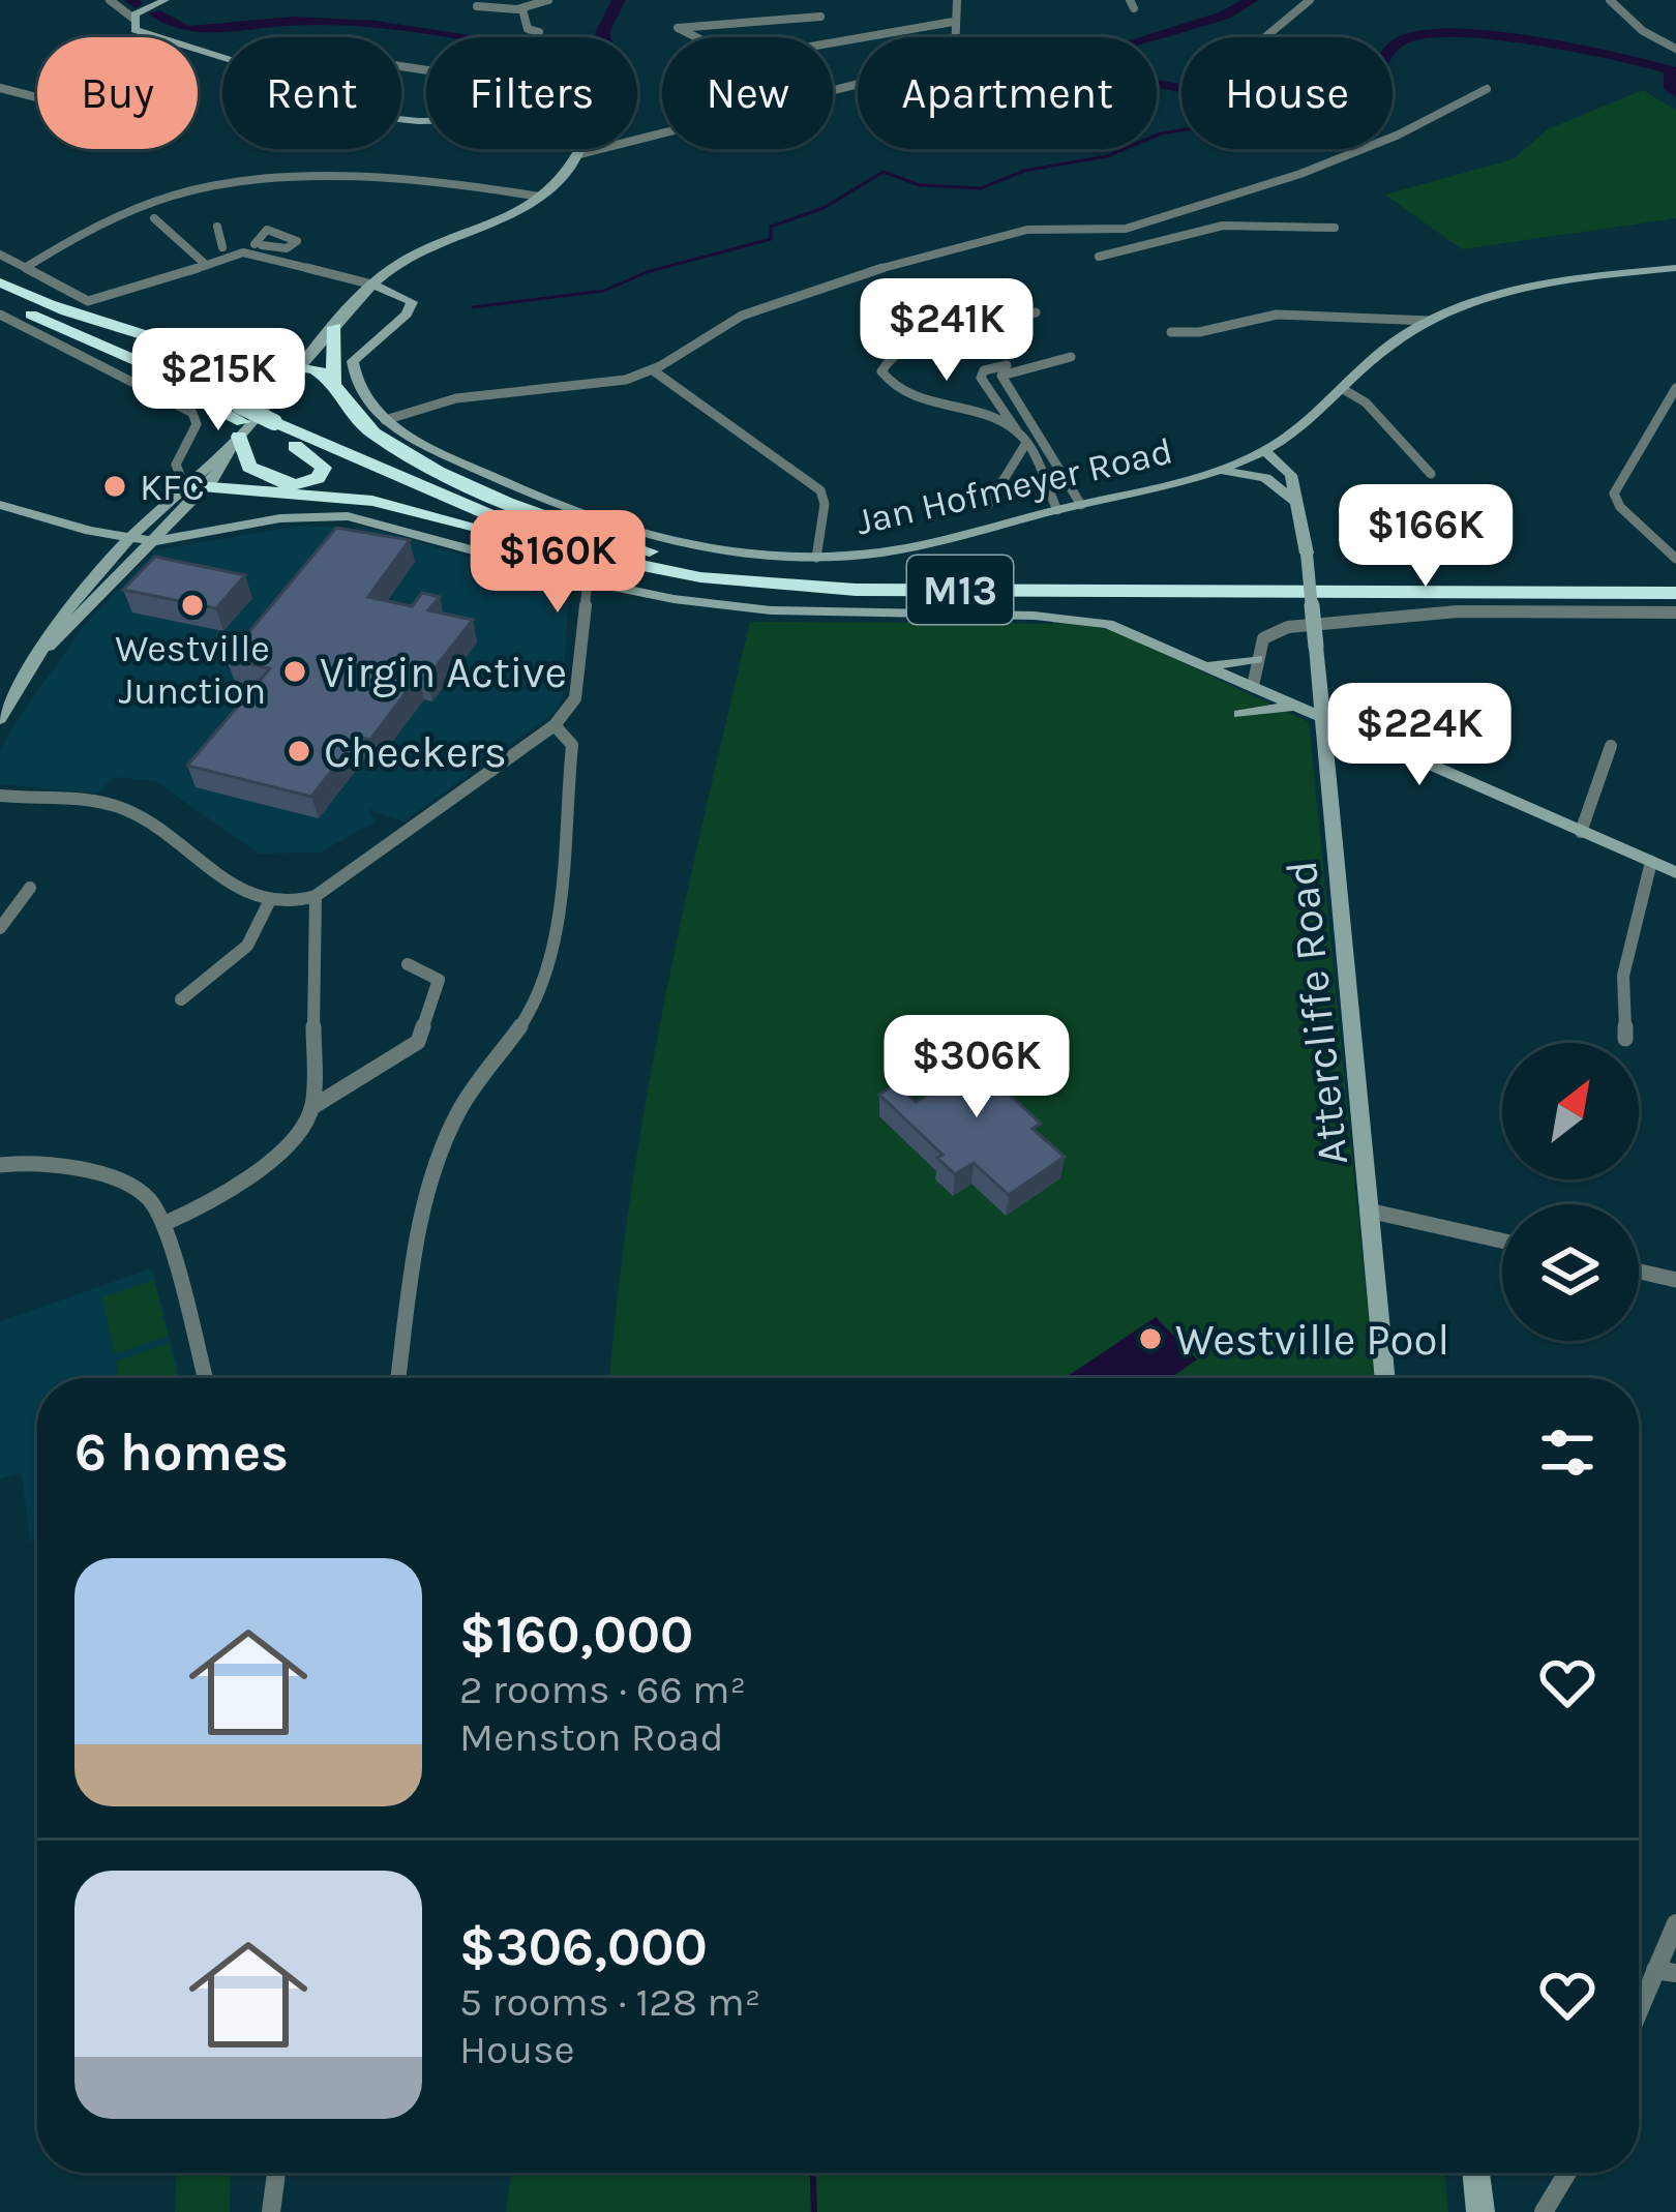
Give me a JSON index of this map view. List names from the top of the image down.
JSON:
{
  "streets": {
    "highway": ["M13"],
    "main road": ["Jan Hofmeyer Road", "Attercliffe Road"]
  },
  "places": [
    "KFC",
    "Westville Junction",
    "Virgin Active",
    "Checkers",
    "Westville Pool"
  ],
  "north": "top right",
  "page": {
    "chip": [
      "Buy",
      "Rent",
      "Filters",
      "New",
      "Apartment",
      "House"
    ],
    "price": [
      "$241K",
      "$215K",
      "$166K",
      "$160K",
      "$224K",
      "$306K"
    ],
    "heading": "6 homes",
    "list": [
      {
        "name": "$160,000",
        "note": "2 rooms · 66 m² · Menston Road"
      },
      {
        "name": "$306,000",
        "note": "5 rooms · 128 m² · House"
      }
    ]
  }
}
